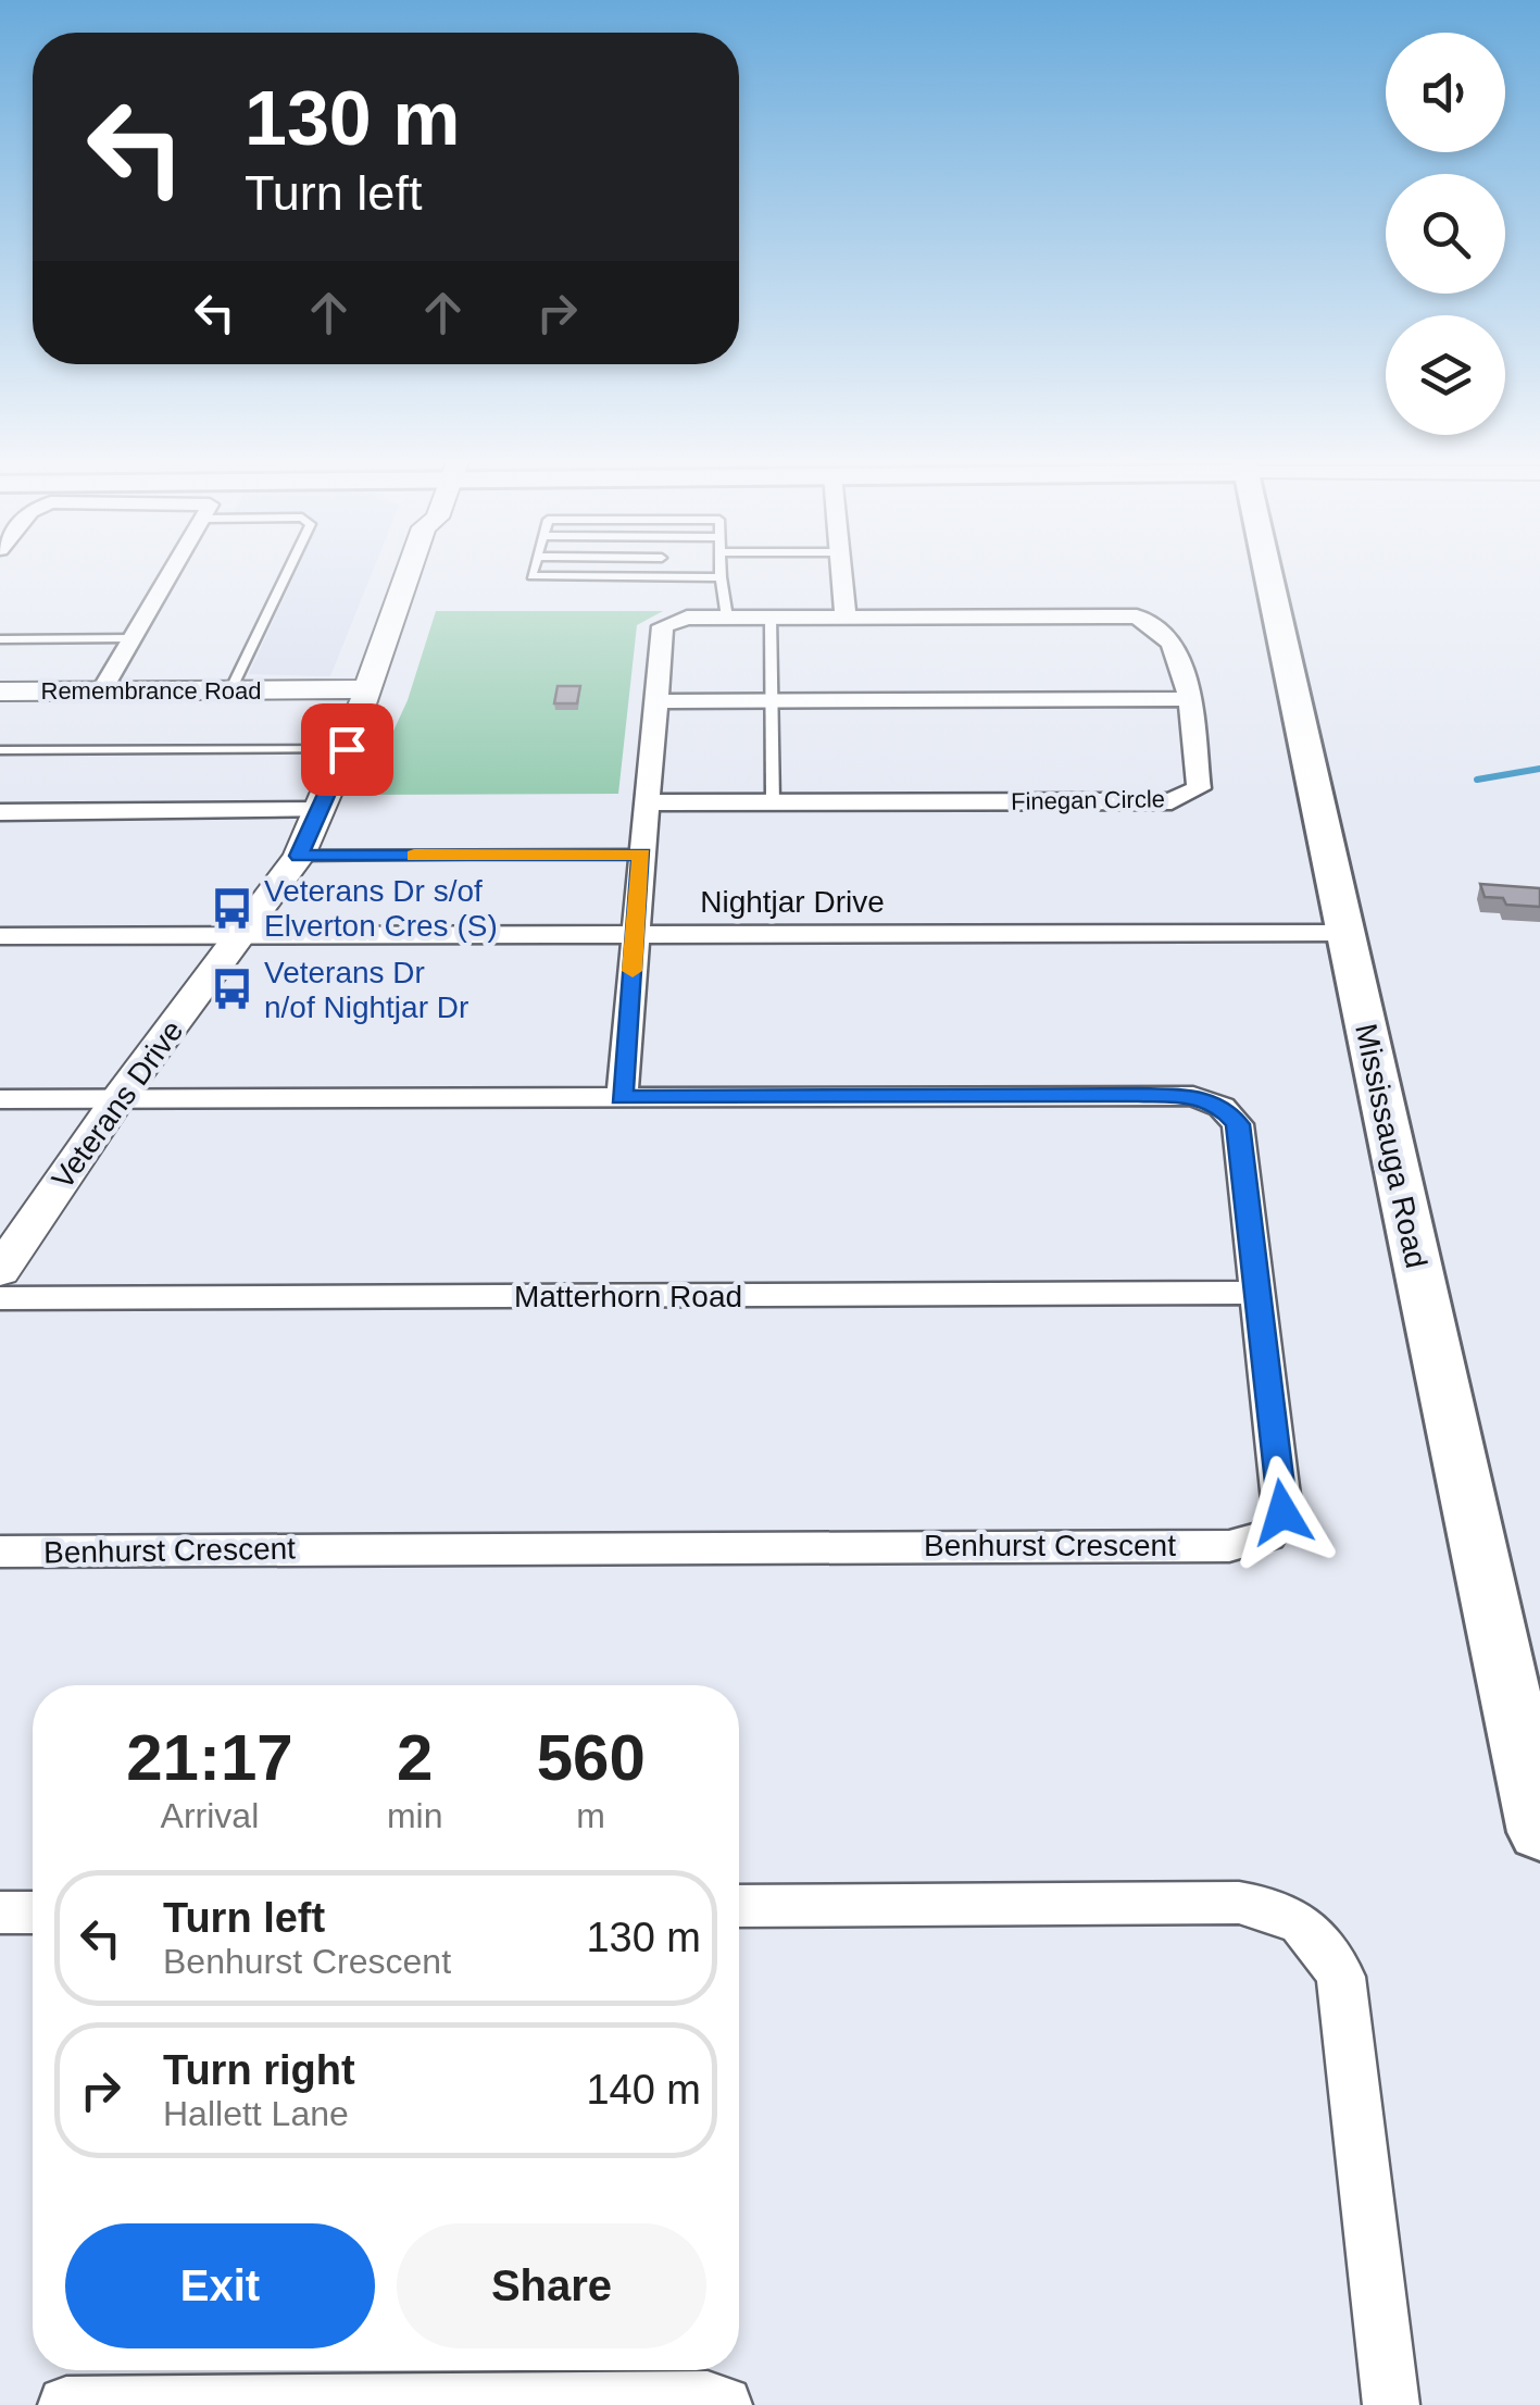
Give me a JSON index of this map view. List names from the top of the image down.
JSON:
{
  "streets": {
    "main road": ["Mississauga Road"],
    "street": [
      "Remembrance Road",
      "Finegan Circle",
      "Nightjar Drive",
      "Veterans Drive",
      "Matterhorn Road",
      "Benhurst Crescent"
    ]
  },
  "crossings": [
    ["Remembrance Road", "Veterans Drive"],
    ["Finegan Circle", "Nightjar Drive"],
    ["Finegan Circle", "Benhurst Crescent"],
    ["Nightjar Drive", "Veterans Drive"],
    ["Nightjar Drive", "Mississauga Road"],
    ["Veterans Drive", "Benhurst Crescent"],
    ["Matterhorn Road", "Benhurst Crescent"]
  ],
  "places": {
    "bus stop": ["Veterans Dr s/of Elverton Cres (S)", "Veterans Dr n/of Nightjar Dr"]
  },
  "page": {
    "turn": ["130 m", "Turn left"],
    "eta": [
      "21:17",
      "Arrival",
      "2",
      "min",
      "560",
      "m"
    ],
    "list": [
      {
        "name": "Turn left",
        "note": "Benhurst Crescent",
        "value": "130 m"
      },
      {
        "name": "Turn right",
        "note": "Hallett Lane",
        "value": "140 m"
      }
    ],
    "buttons": ["Exit", "Share"]
  }
}
